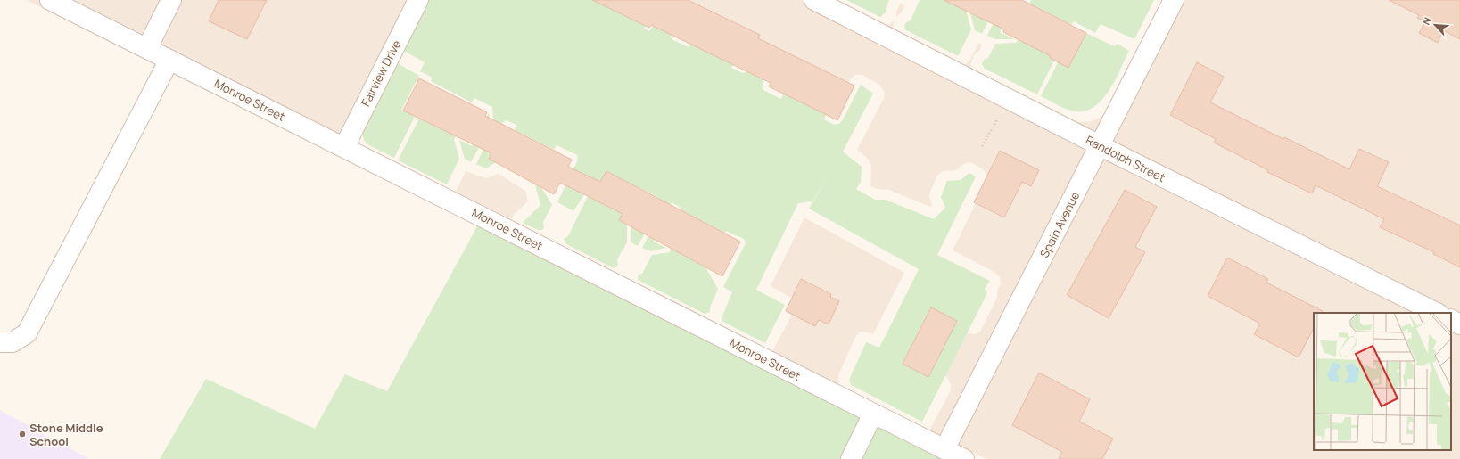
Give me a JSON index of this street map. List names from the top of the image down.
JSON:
{
  "streets": {
    "street": [
      "Fairview Drive",
      "Monroe Street",
      "Randolph Street",
      "Spain Avenue"
    ]
  },
  "crossings": [
    ["Fairview Drive", "Monroe Street"],
    ["Monroe Street", "Spain Avenue"],
    ["Randolph Street", "Spain Avenue"]
  ],
  "places": ["Stone Middle School"],
  "north": "top left"
}
